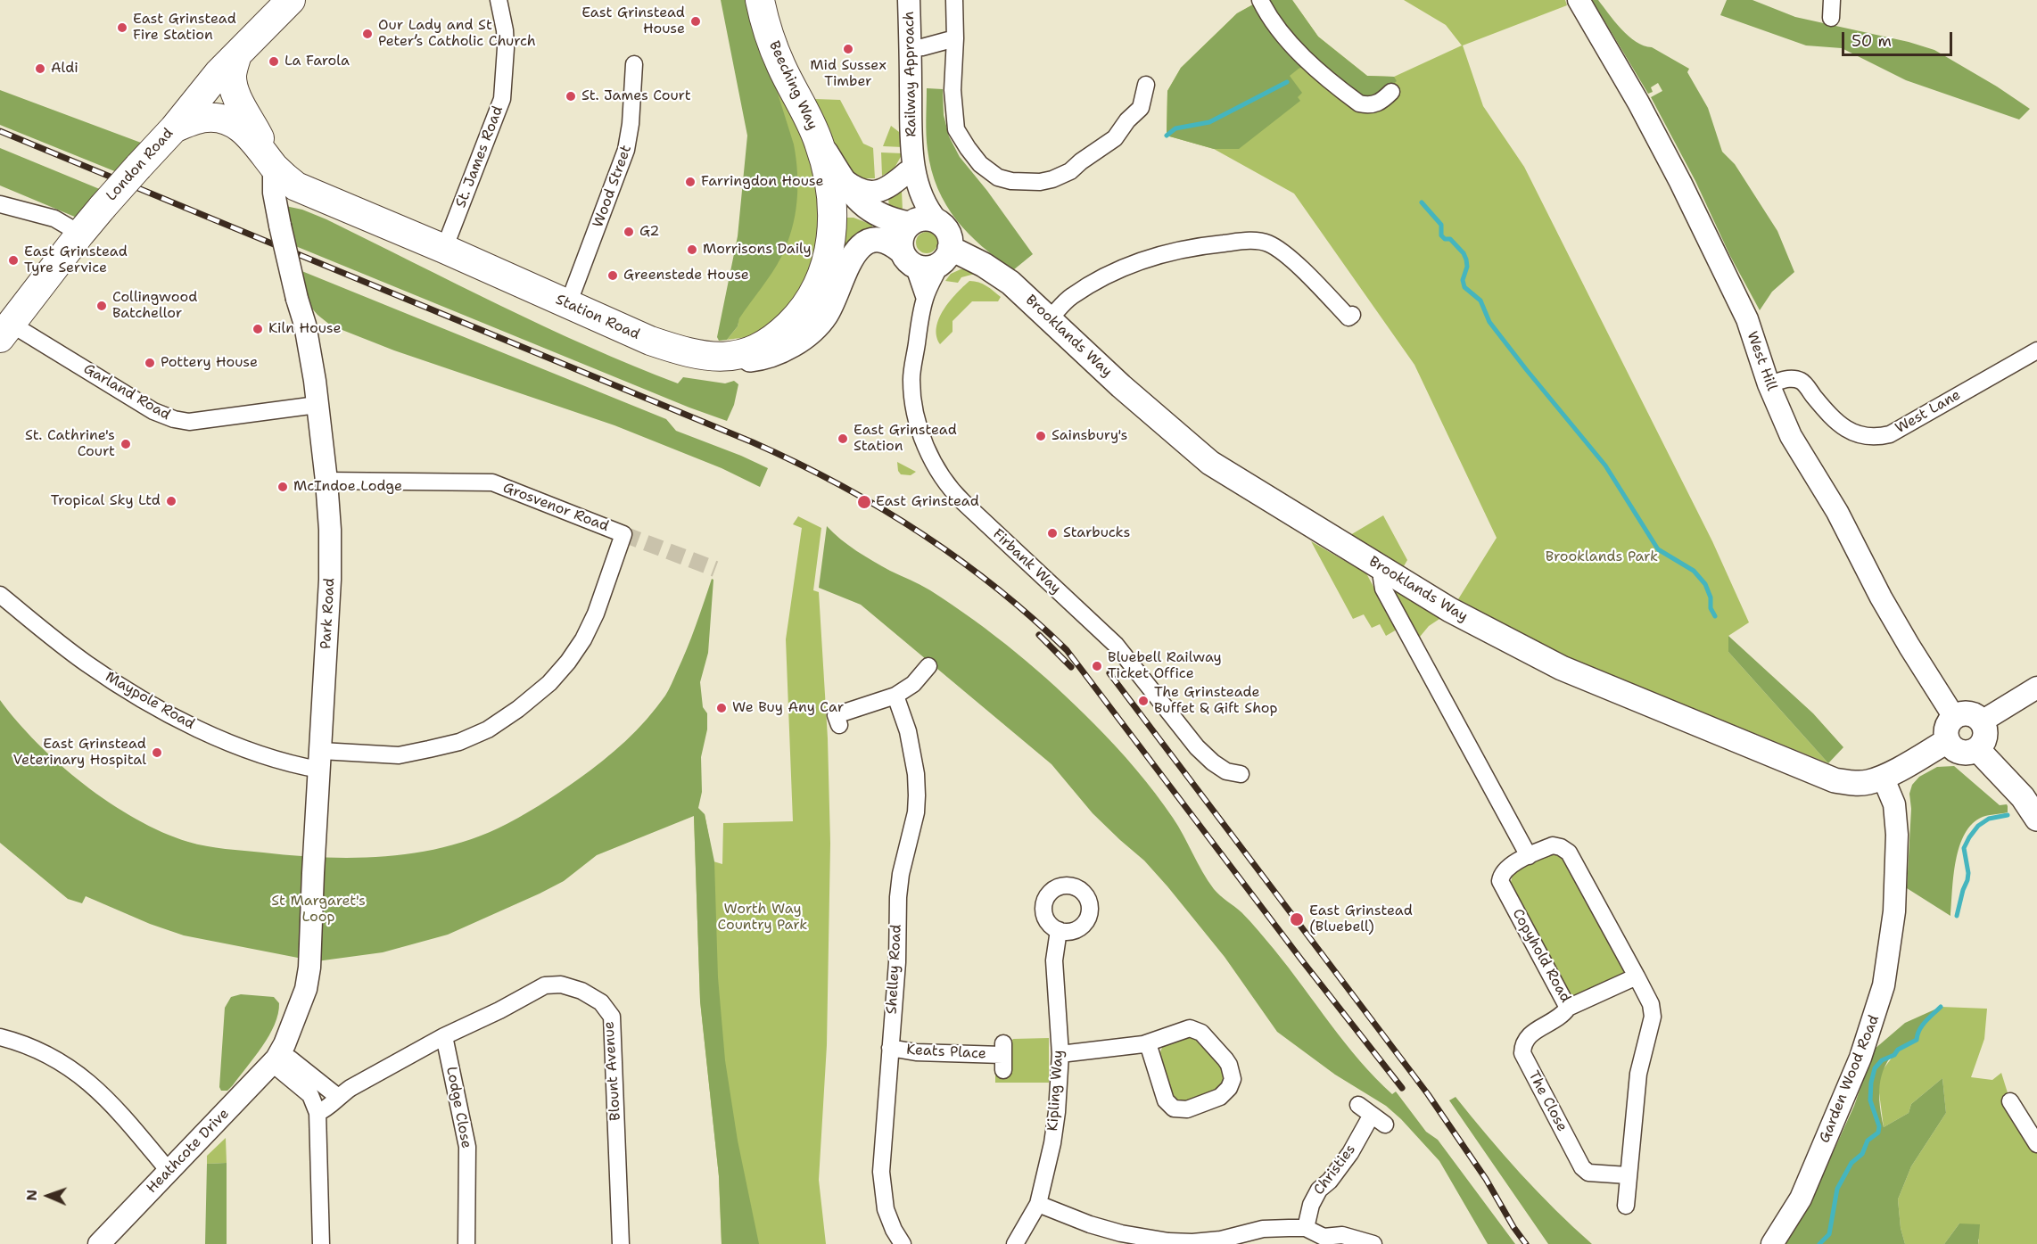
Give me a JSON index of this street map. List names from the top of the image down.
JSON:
{
  "streets": {
    "highway": ["Beeching Way", "London Road", "Station Road"],
    "main road": ["Brooklands Way"],
    "street": [
      "Railway Approach",
      "St. James Road",
      "Wood Street",
      "West Hill",
      "Garland Road",
      "West Lane",
      "Grosvenor Road",
      "Firbank Way",
      "Park Road",
      "Maypole Road",
      "Copyhold Road",
      "Shelley Road",
      "Keats Place",
      "Blount Avenue",
      "Garden Wood Road",
      "Kipling Way",
      "The Close",
      "Lodge Close",
      "Heathcote Drive",
      "Christies"
    ]
  },
  "crossings": [
    ["Railway Approach", "Beeching Way"],
    ["Railway Approach", "Station Road"],
    ["Railway Approach", "Brooklands Way"],
    ["Railway Approach", "Firbank Way"],
    ["Beeching Way", "Station Road"],
    ["Beeching Way", "Brooklands Way"],
    ["Beeching Way", "Firbank Way"],
    ["St. James Road", "Station Road"],
    ["London Road", "Station Road"],
    ["London Road", "Garland Road"],
    ["Wood Street", "Station Road"],
    ["Station Road", "Brooklands Way"],
    ["Station Road", "Firbank Way"],
    ["Station Road", "Park Road"],
    ["Brooklands Way", "West Hill"],
    ["Brooklands Way", "Firbank Way"],
    ["Brooklands Way", "Garden Wood Road"],
    ["West Hill", "West Lane"],
    ["Garland Road", "Park Road"],
    ["Grosvenor Road", "Park Road"],
    ["Grosvenor Road", "Maypole Road"],
    ["Park Road", "Maypole Road"],
    ["Park Road", "Heathcote Drive"],
    ["Copyhold Road", "The Close"],
    ["Shelley Road", "Keats Place"],
    ["Blount Avenue", "Lodge Close"]
  ],
  "parks": ["Brooklands Park", "St Margaret's Loop", "Worth Way Country Park"],
  "places": [
    "East Grinstead House",
    "East Grinstead Fire Station",
    "Our Lady and St Peter’s Catholic Church",
    "Mid Sussex Timber",
    "La Farola",
    "Aldi",
    "St. James Court",
    "Farringdon House",
    "G2",
    "Morrisons Daily",
    "East Grinstead Tyre Service",
    "Greenstede House",
    "Collingwood Batchellor",
    "Kiln House",
    "Pottery House",
    "Sainsbury's",
    "East Grinstead Station",
    "St. Cathrine's Court",
    "McIndoe Lodge",
    "Tropical Sky Ltd",
    "East Grinstead",
    "Starbucks",
    "Bluebell Railway Ticket Office",
    "The Grinsteade Buffet & Gift Shop",
    "We Buy Any Car",
    "East Grinstead Veterinary Hospital",
    "East Grinstead (Bluebell)"
  ],
  "scale_bar": "50 m",
  "north": "left"
}
